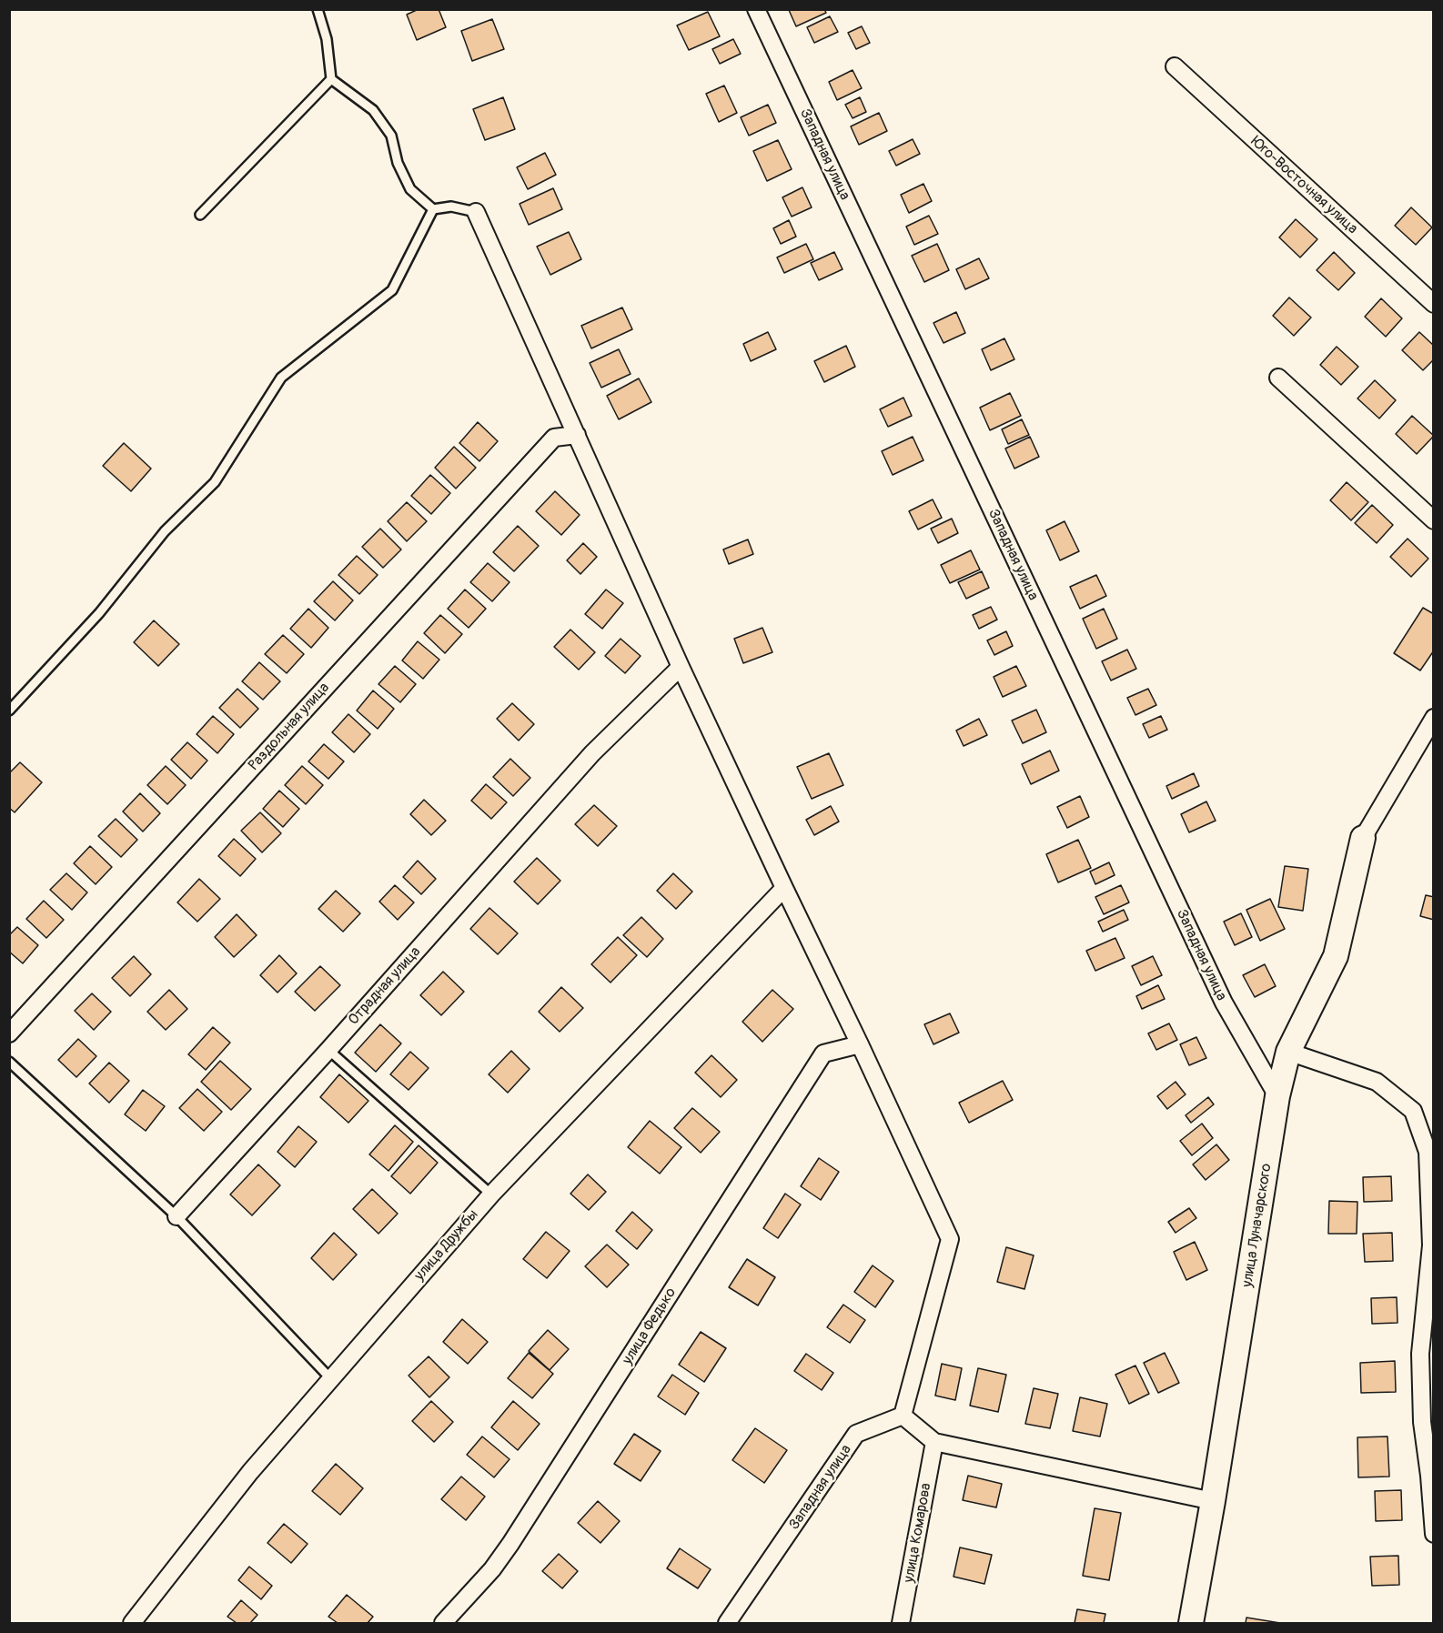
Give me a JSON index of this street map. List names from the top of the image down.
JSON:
{
  "streets": {
    "street": [
      "Западная улица",
      "Юго-Восточная улица",
      "Раздольная улица",
      "Отрадная улица",
      "улица Луначарского",
      "улица Дружбы",
      "улица Федько",
      "улица Комарова"
    ]
  },
  "crossings": [
    ["Западная улица", "улица Луначарского"]
  ]
}
